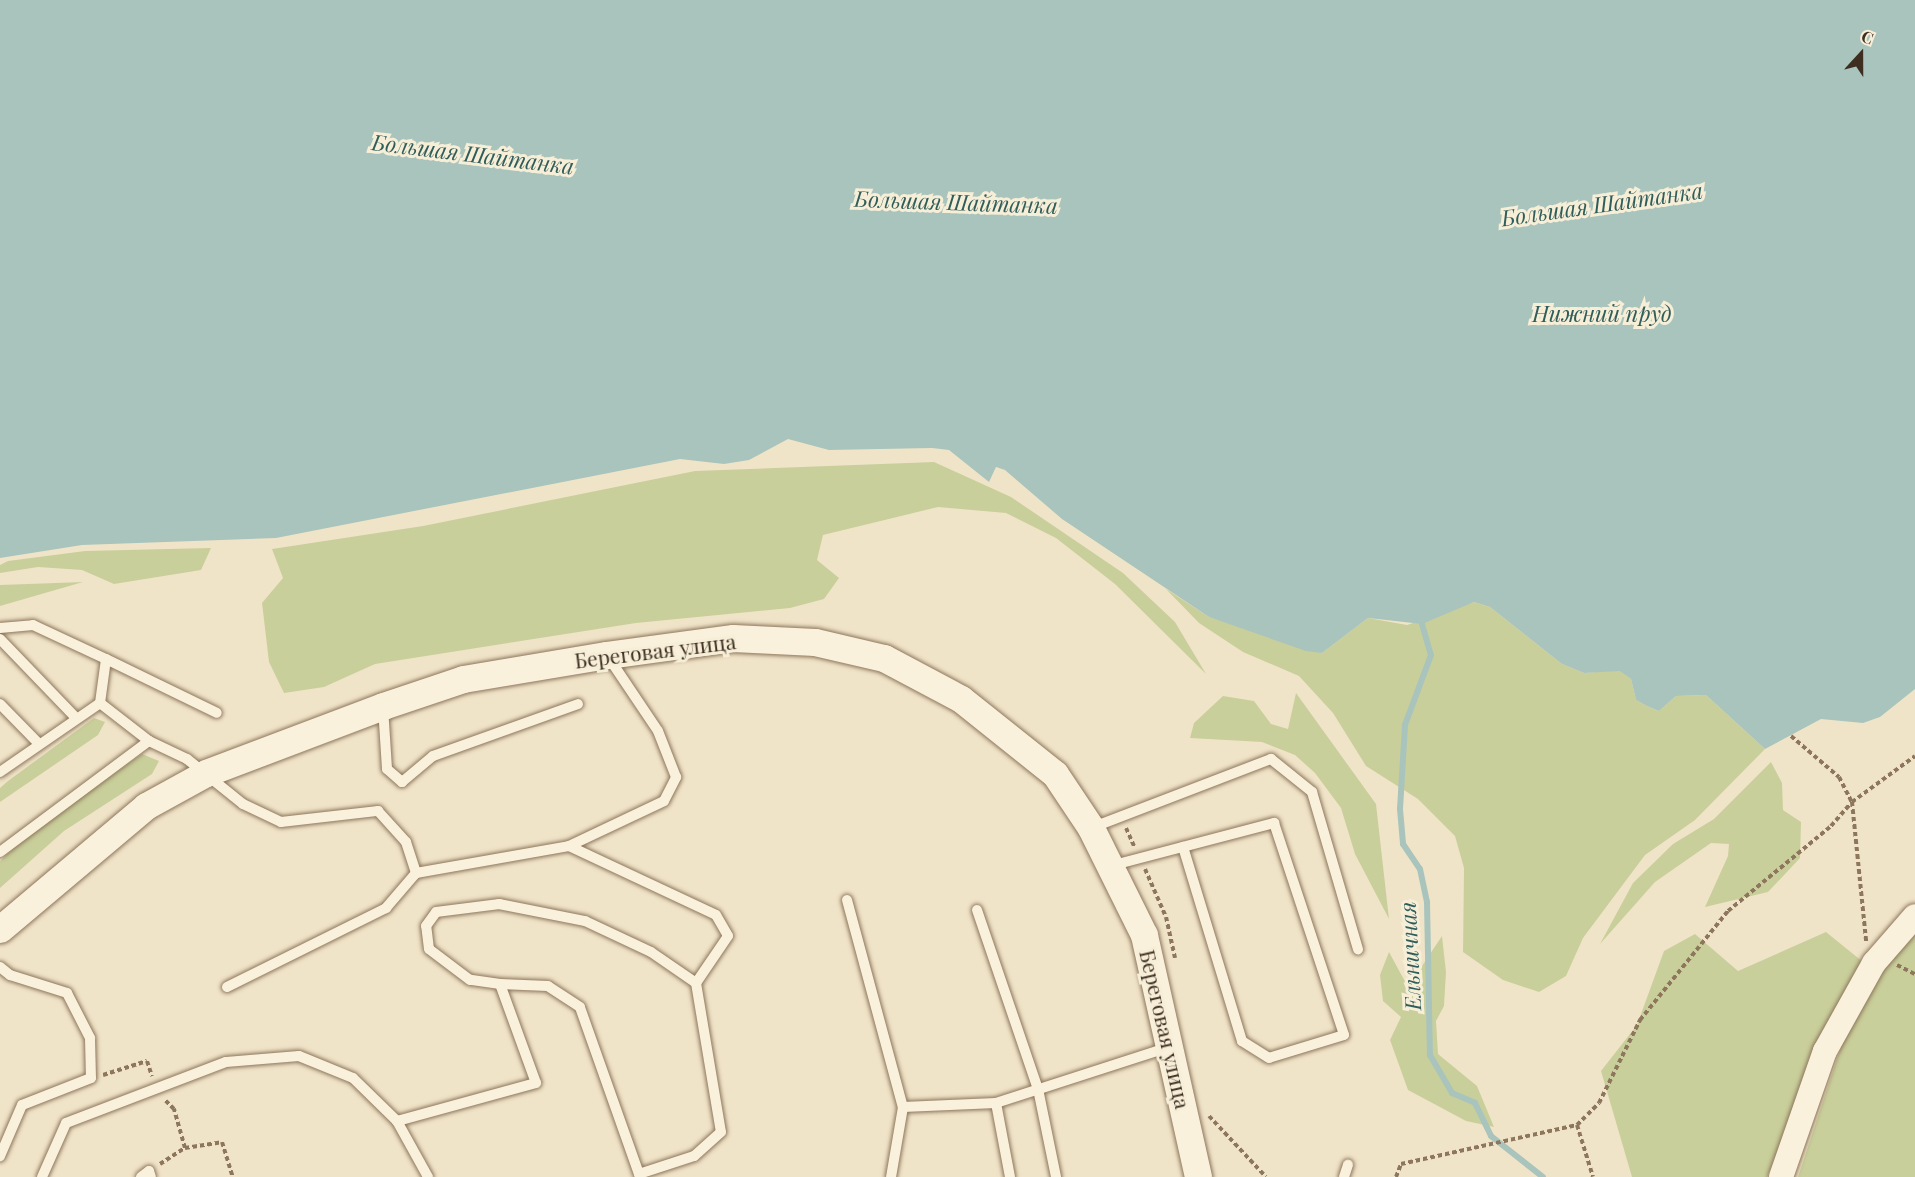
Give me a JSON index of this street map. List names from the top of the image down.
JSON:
{
  "streets": {
    "main road": ["Береговая улица"]
  },
  "water": ["Большая Шайтанка", "Нижний пруд", "Ельничная"],
  "north": "top"
}
